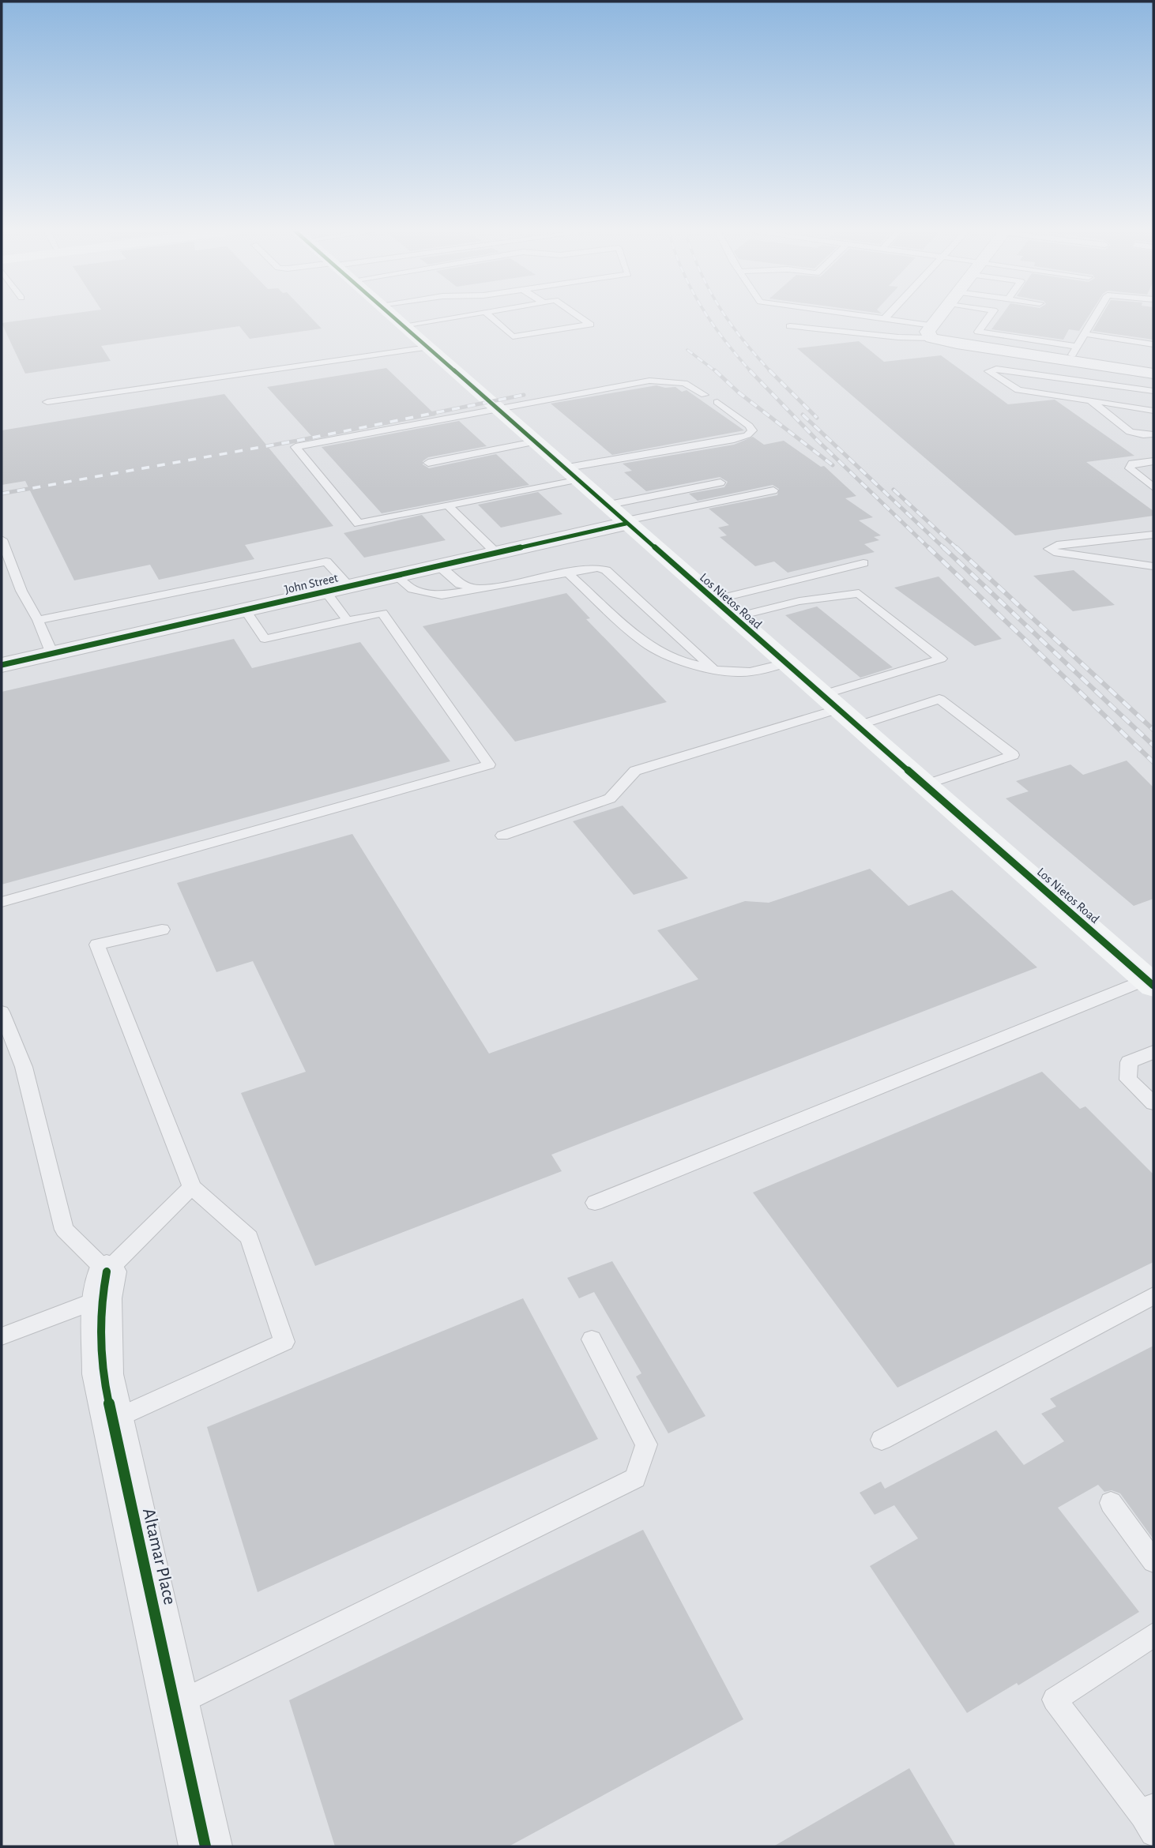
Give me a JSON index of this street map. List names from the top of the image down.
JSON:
{
  "streets": {
    "main road": ["Los Nietos Road"],
    "street": ["John Street", "Altamar Place"]
  },
  "crossings": [
    ["John Street", "Los Nietos Road"]
  ]
}
